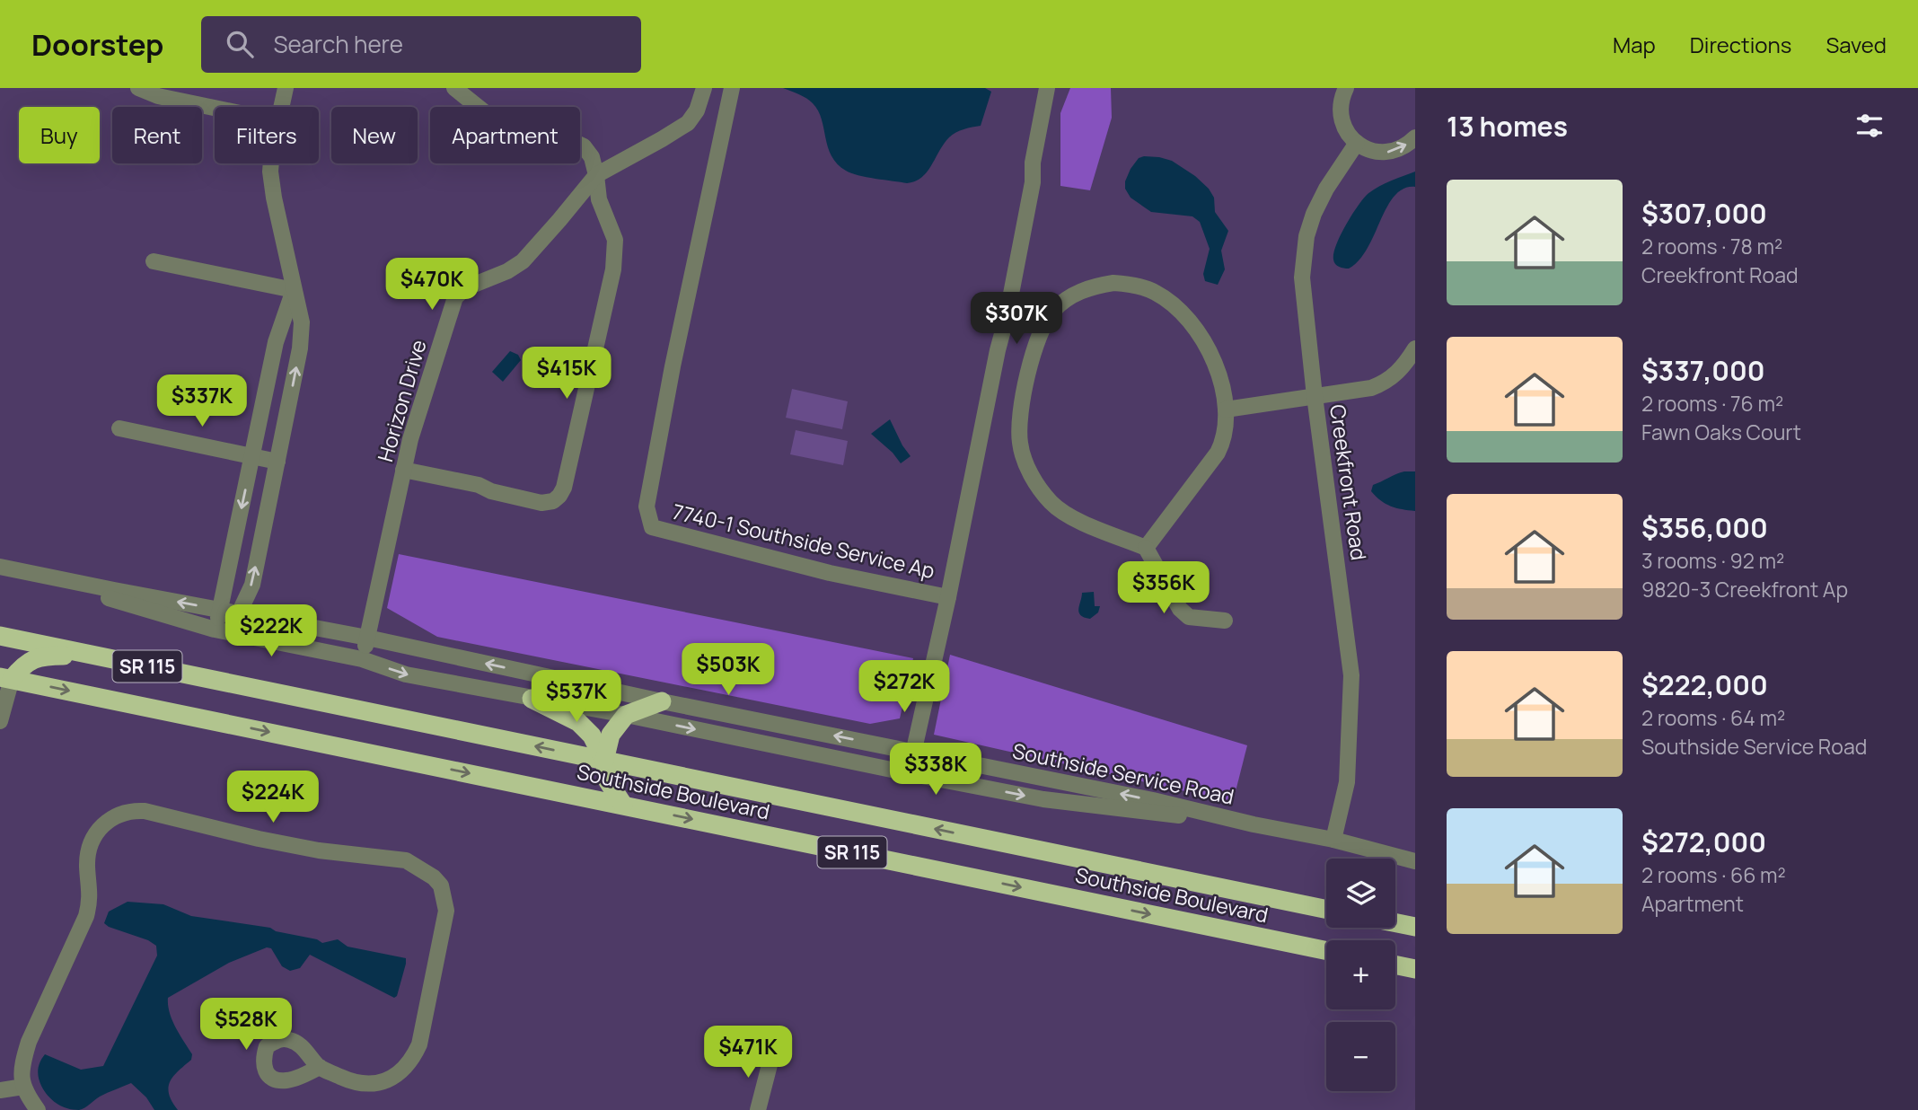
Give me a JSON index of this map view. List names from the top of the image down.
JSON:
{
  "streets": {
    "highway": ["SR 115", "Southside Boulevard"],
    "street": [
      "Horizon Drive",
      "Creekfront Road",
      "7740-1 Southside Service Ap",
      "Southside Service Road"
    ]
  },
  "crossings": [
    ["Horizon Drive", "Southside Service Road"],
    ["Creekfront Road", "Southside Service Road"],
    ["7740-1 Southside Service Ap", "Southside Service Road"]
  ],
  "page": {
    "header": "Doorstep",
    "search": "Search here",
    "nav": ["Map", "Directions", "Saved"],
    "heading": "13 homes",
    "chip": [
      "Buy",
      "Rent",
      "Filters",
      "New",
      "Apartment"
    ],
    "list": [
      {
        "name": "$307,000",
        "note": "2 rooms · 78 m² · Creekfront Road"
      },
      {
        "name": "$337,000",
        "note": "2 rooms · 76 m² · Fawn Oaks Court"
      },
      {
        "name": "$356,000",
        "note": "3 rooms · 92 m² · 9820-3 Creekfront Ap"
      },
      {
        "name": "$222,000",
        "note": "2 rooms · 64 m² · Southside Service Road"
      },
      {
        "name": "$272,000",
        "note": "2 rooms · 66 m² · Apartment"
      }
    ],
    "price": [
      "$470K",
      "$307K",
      "$415K",
      "$337K",
      "$356K",
      "$222K",
      "$503K",
      "$272K",
      "$537K",
      "$338K",
      "$224K",
      "$528K",
      "$471K"
    ],
    "map_buttons": ["+", "−"]
  }
}
